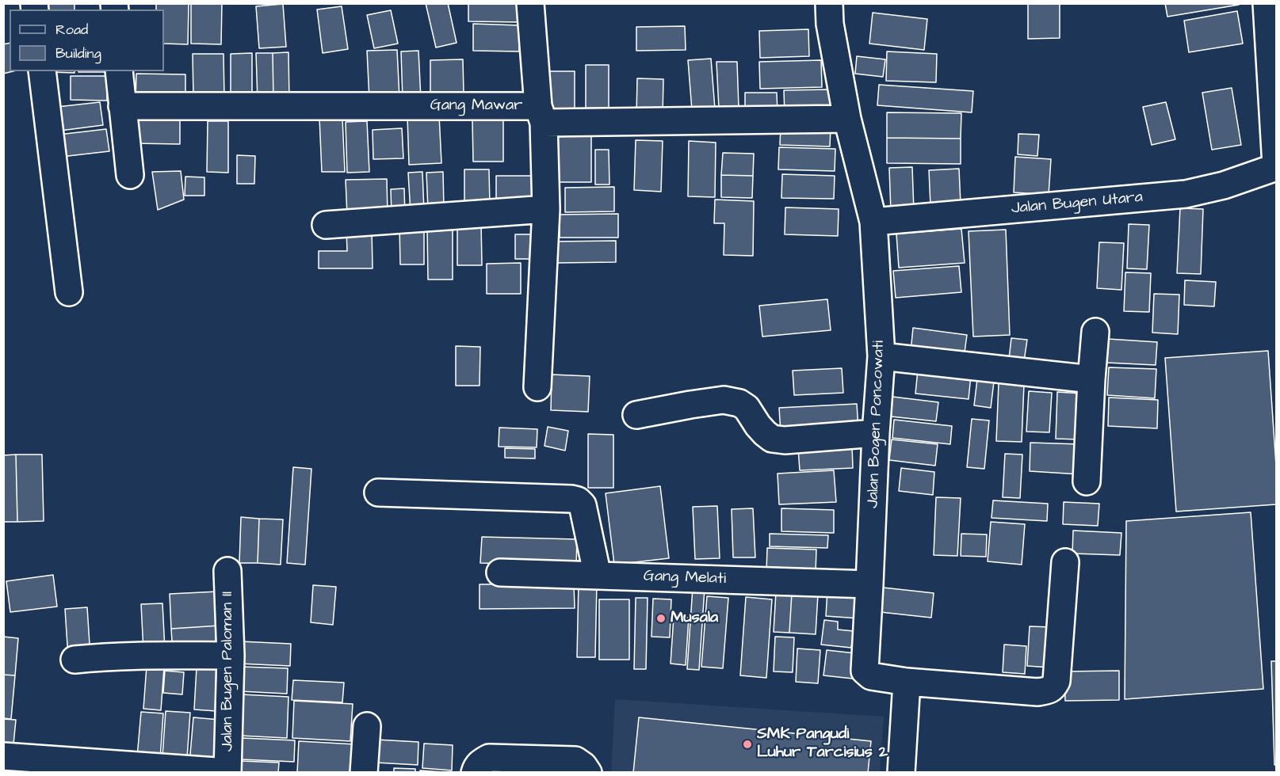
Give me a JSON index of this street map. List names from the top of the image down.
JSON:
{
  "streets": {
    "street": [
      "Gang Mawar",
      "Jalan Bugen Utara",
      "Jalan Bogen Poncowati",
      "Gang Melati",
      "Jalan Bugen Paloman II"
    ]
  },
  "crossings": [
    ["Gang Mawar", "Jalan Bogen Poncowati"],
    ["Jalan Bugen Utara", "Jalan Bogen Poncowati"],
    ["Jalan Bogen Poncowati", "Gang Melati"]
  ],
  "places": ["Musala", "SMK Pangudi Luhur Tarcisius 2"],
  "legend": ["Road", "Building"]
}
